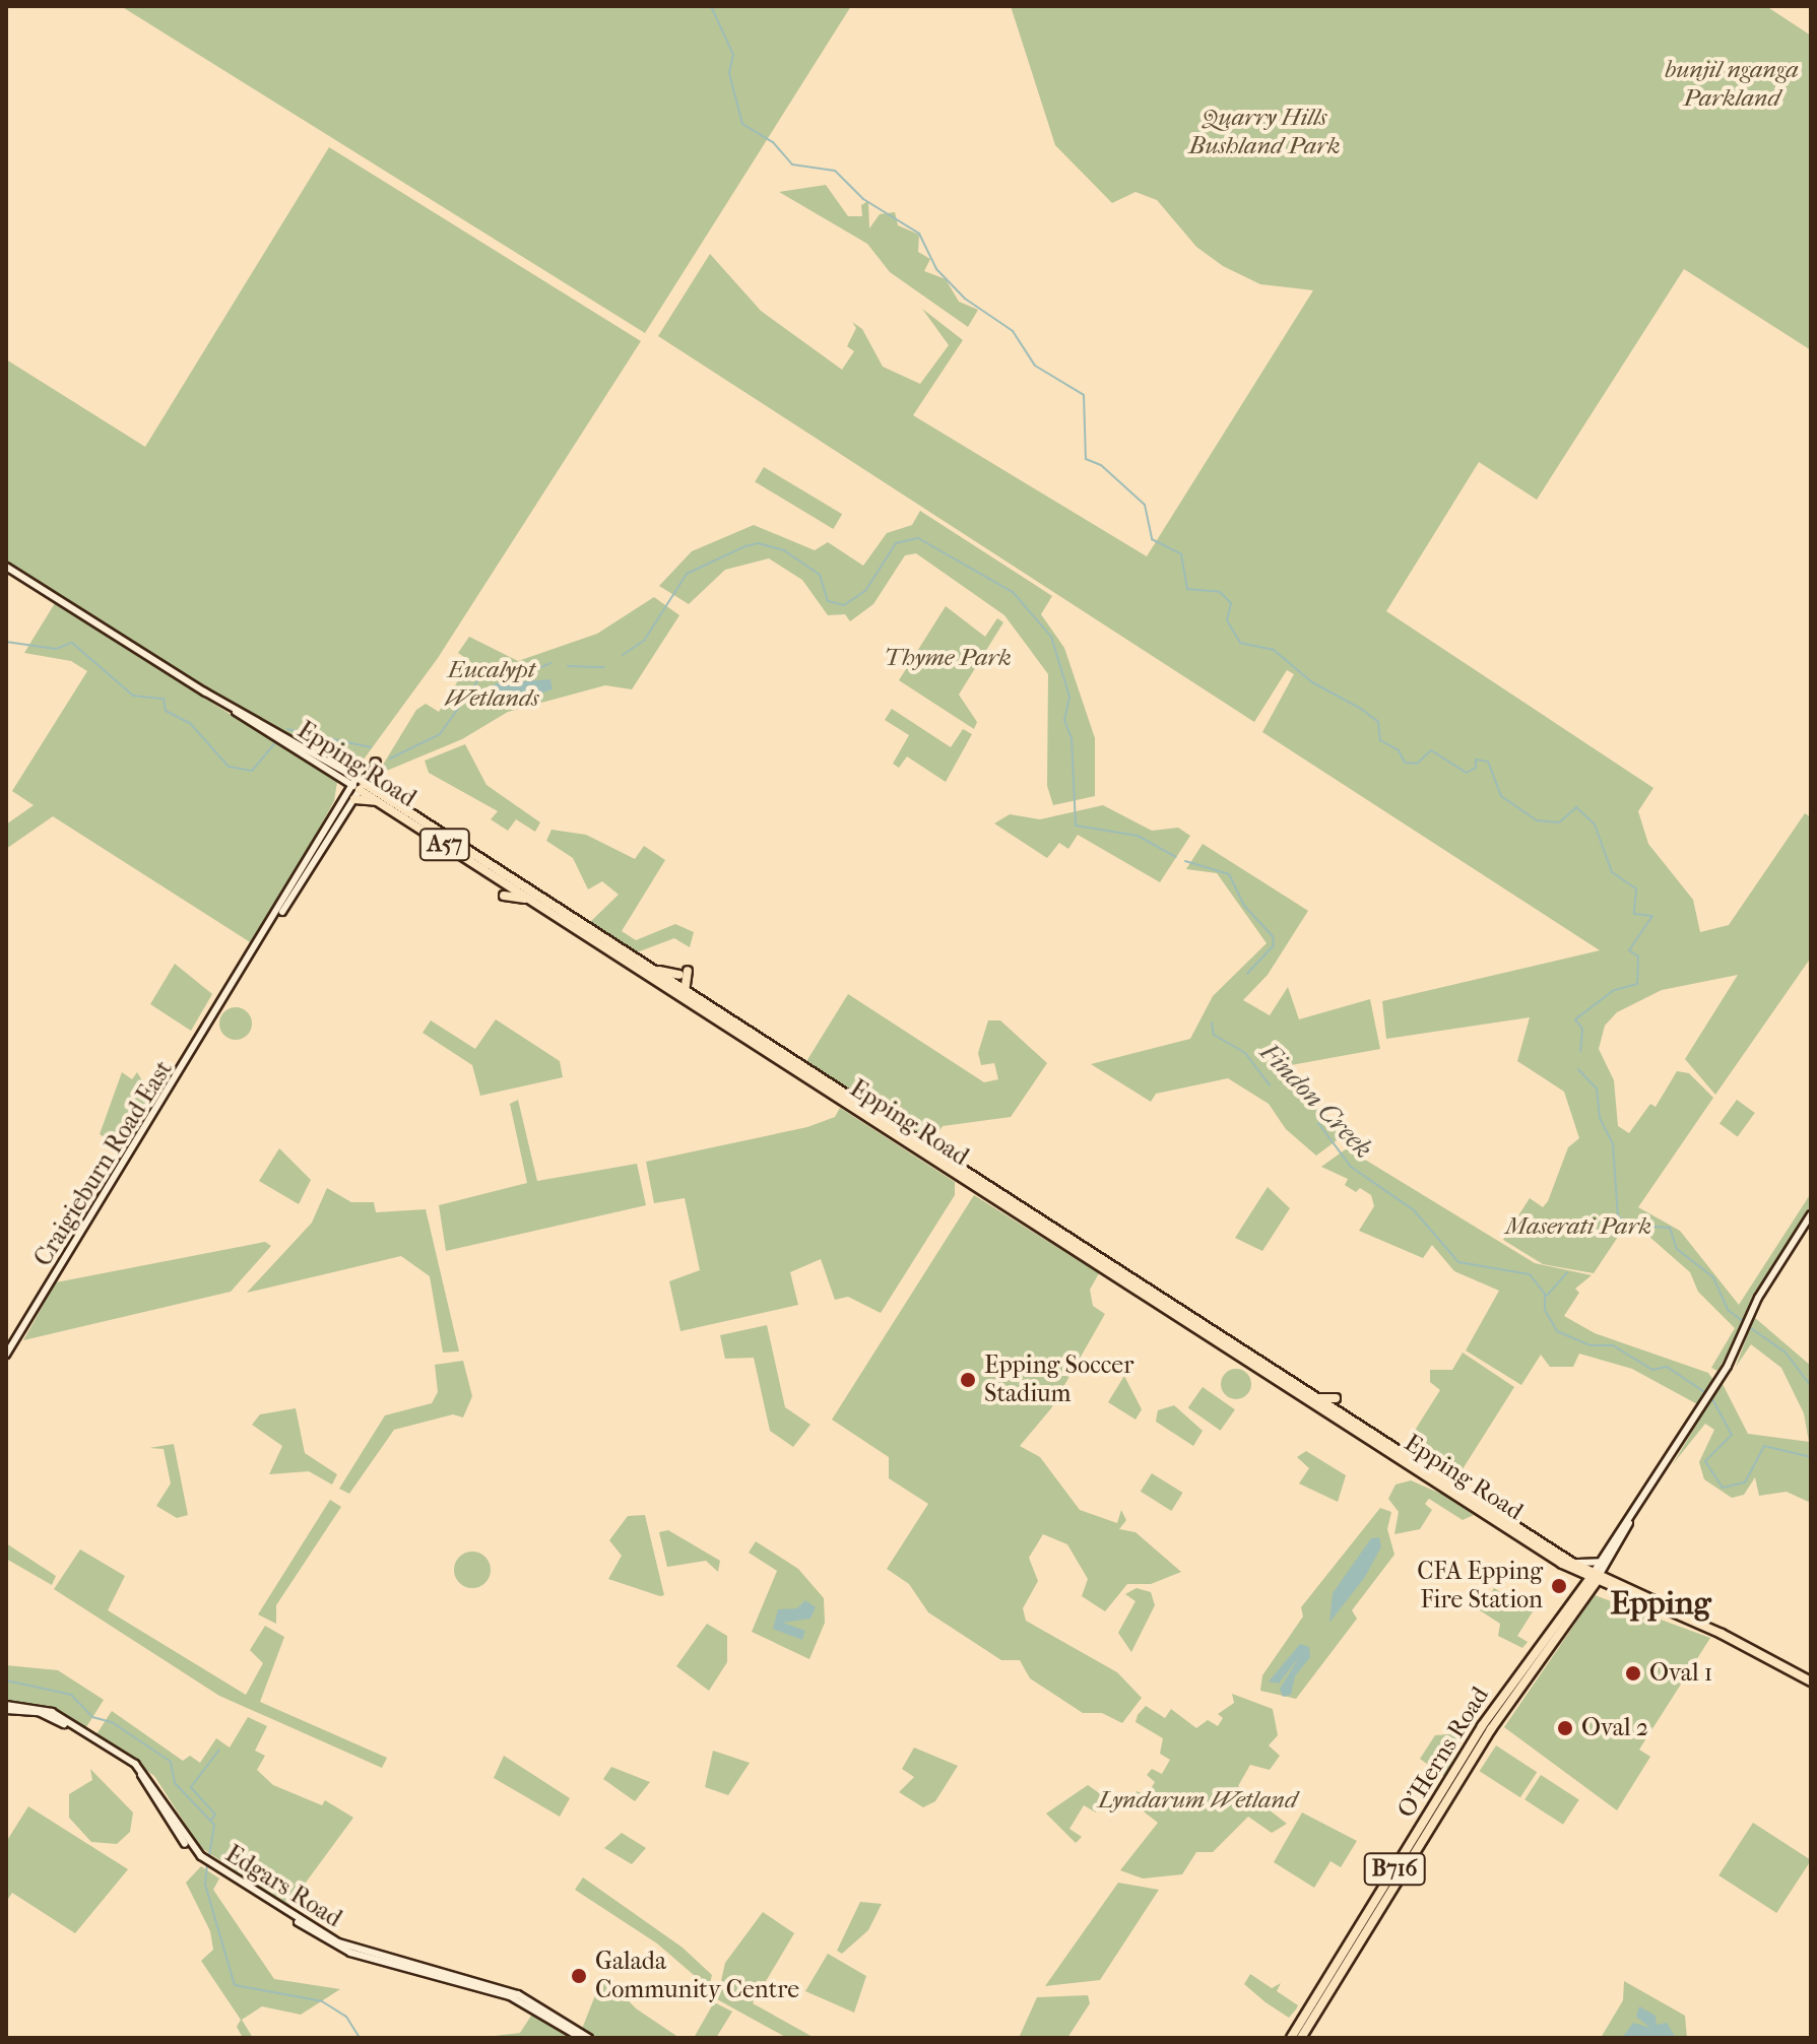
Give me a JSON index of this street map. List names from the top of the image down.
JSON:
{
  "streets": {
    "main road": [
      "Epping Road",
      "A57",
      "Craigieburn Road East",
      "O'Herns Road",
      "B716",
      "Edgars Road"
    ]
  },
  "crossings": [
    ["Epping Road", "A57"],
    ["Epping Road", "Craigieburn Road East"],
    ["Epping Road", "O'Herns Road"],
    ["A57", "O'Herns Road"]
  ],
  "districts": ["Epping"],
  "water": ["Findon Creek"],
  "parks": [
    "bunjil nganga Parkland",
    "Quarry Hills Bushland Park",
    "Thyme Park",
    "Eucalypt Wetlands",
    "Maserati Park",
    "Lyndarum Wetland"
  ],
  "places": [
    "Epping Soccer Stadium",
    "CFA Epping Fire Station",
    "Oval 1",
    "Oval 2",
    "Galada Community Centre"
  ]
}
